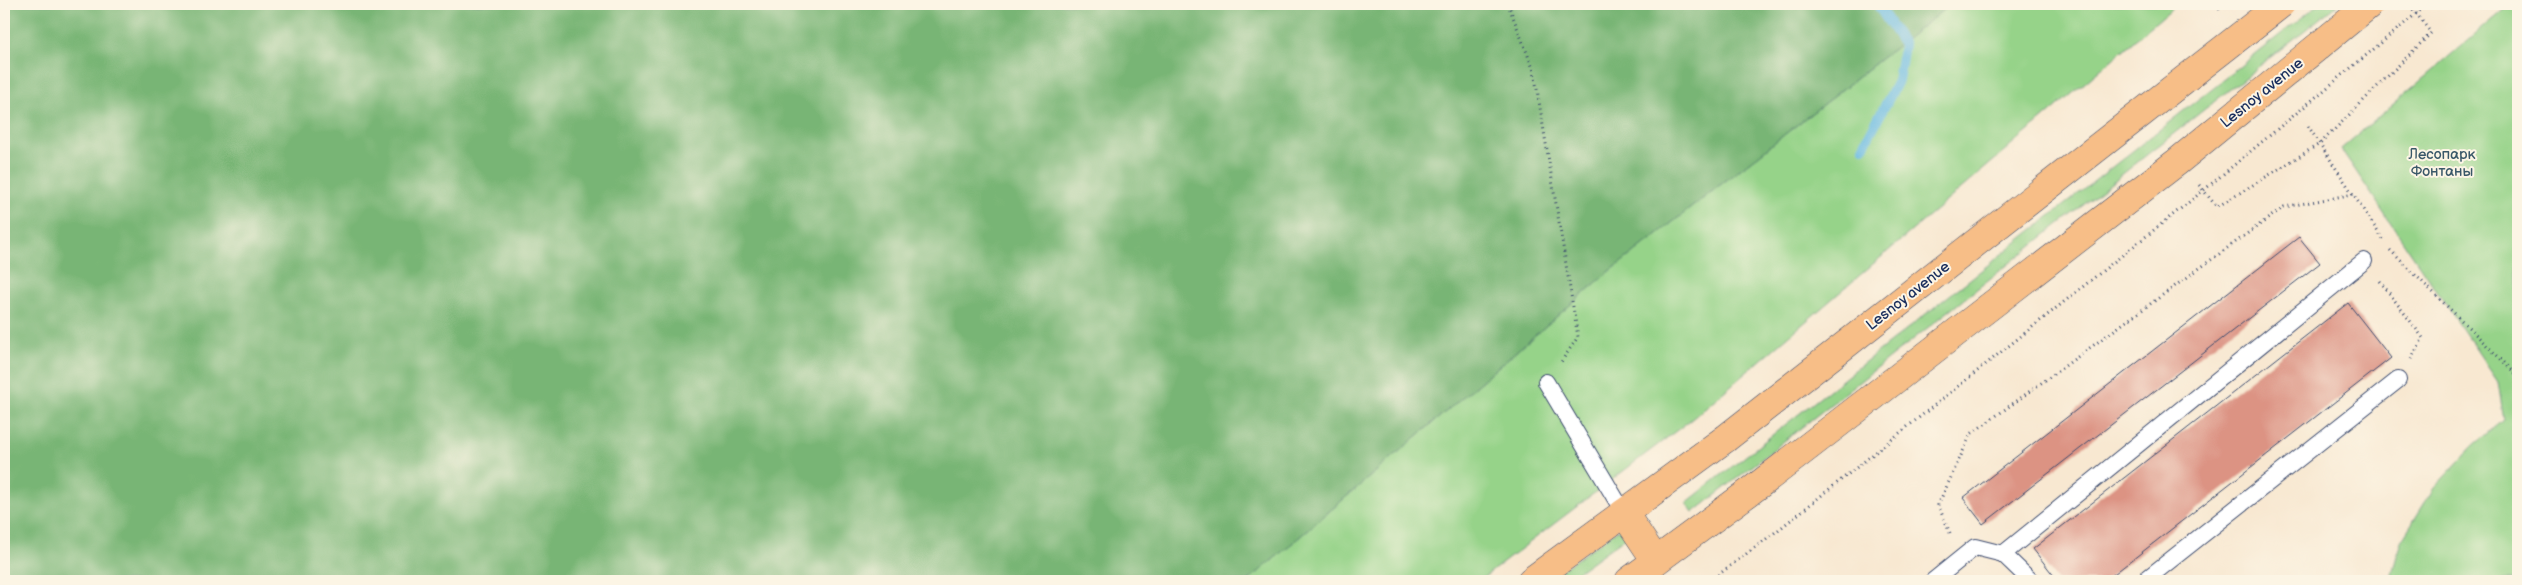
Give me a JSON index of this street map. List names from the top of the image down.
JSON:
{
  "streets": {
    "main road": ["Lesnoy avenue"]
  },
  "parks": ["Лесопарк Фонтаны"]
}
